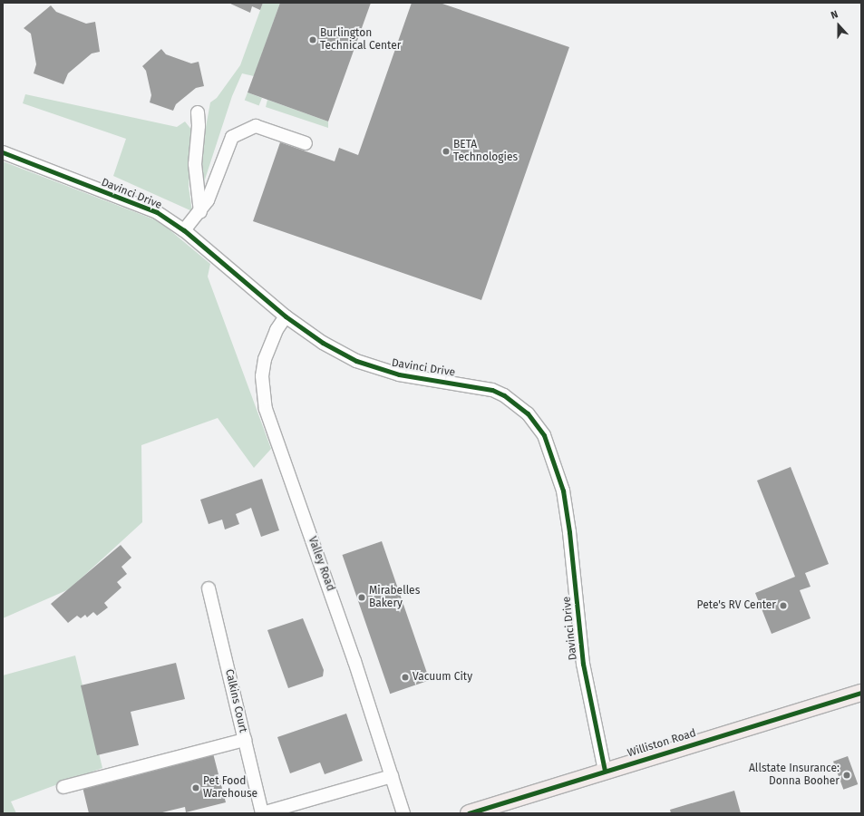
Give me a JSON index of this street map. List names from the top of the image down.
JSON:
{
  "streets": {
    "main road": ["Williston Road"],
    "street": ["Davinci Drive", "Valley Road", "Calkins Court"]
  },
  "crossings": [
    ["Davinci Drive", "Valley Road"],
    ["Davinci Drive", "Williston Road"]
  ],
  "places": [
    "Burlington Technical Center",
    "BETA Technologies",
    "Mirabelles Bakery",
    "Pete's RV Center",
    "Vacuum City",
    "Allstate Insurance: Donna Booher",
    "Pet Food Warehouse"
  ],
  "north": "top"
}
